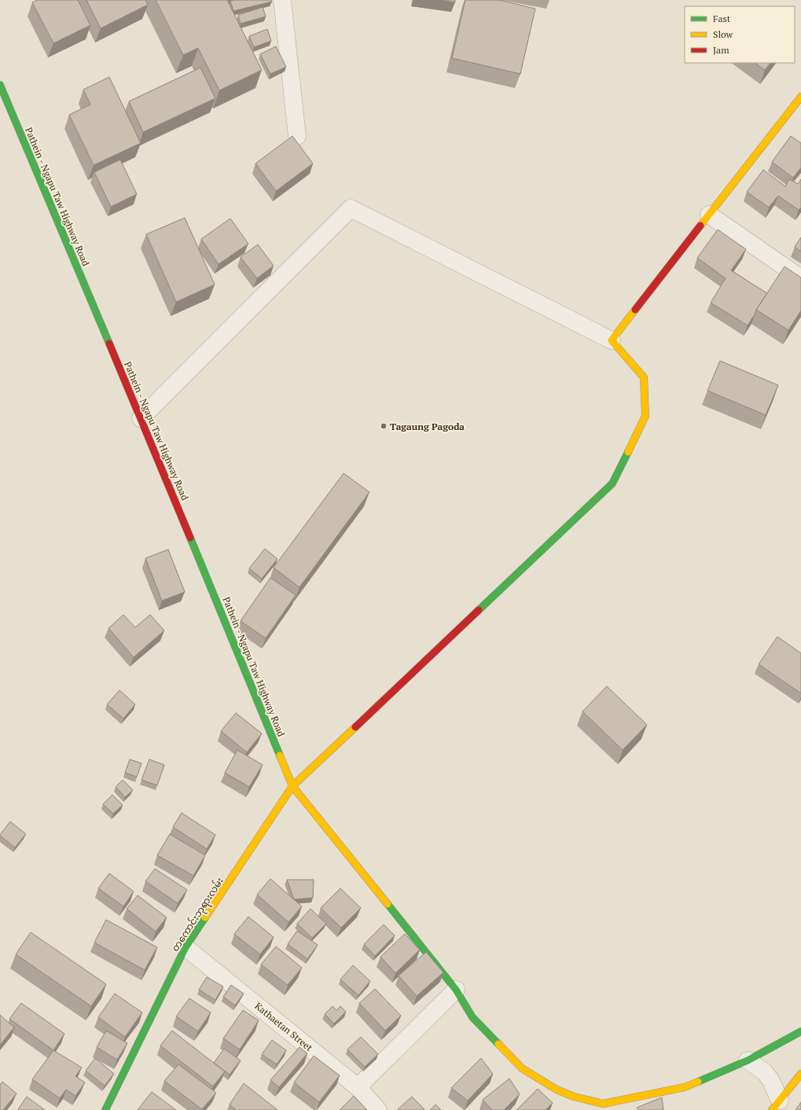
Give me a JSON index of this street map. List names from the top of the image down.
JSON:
{
  "streets": {
    "street": ["Pathein - Ngapu Taw Highway Road", "တကောင်းဘုရားလမ်း", "Kathaetan Street"]
  },
  "crossings": [
    ["Pathein - Ngapu Taw Highway Road", "တကောင်းဘုရားလမ်း"],
    ["တကောင်းဘုရားလမ်း", "Kathaetan Street"]
  ],
  "places": ["Tagaung Pagoda"],
  "legend": ["Fast", "Slow", "Jam"]
}
